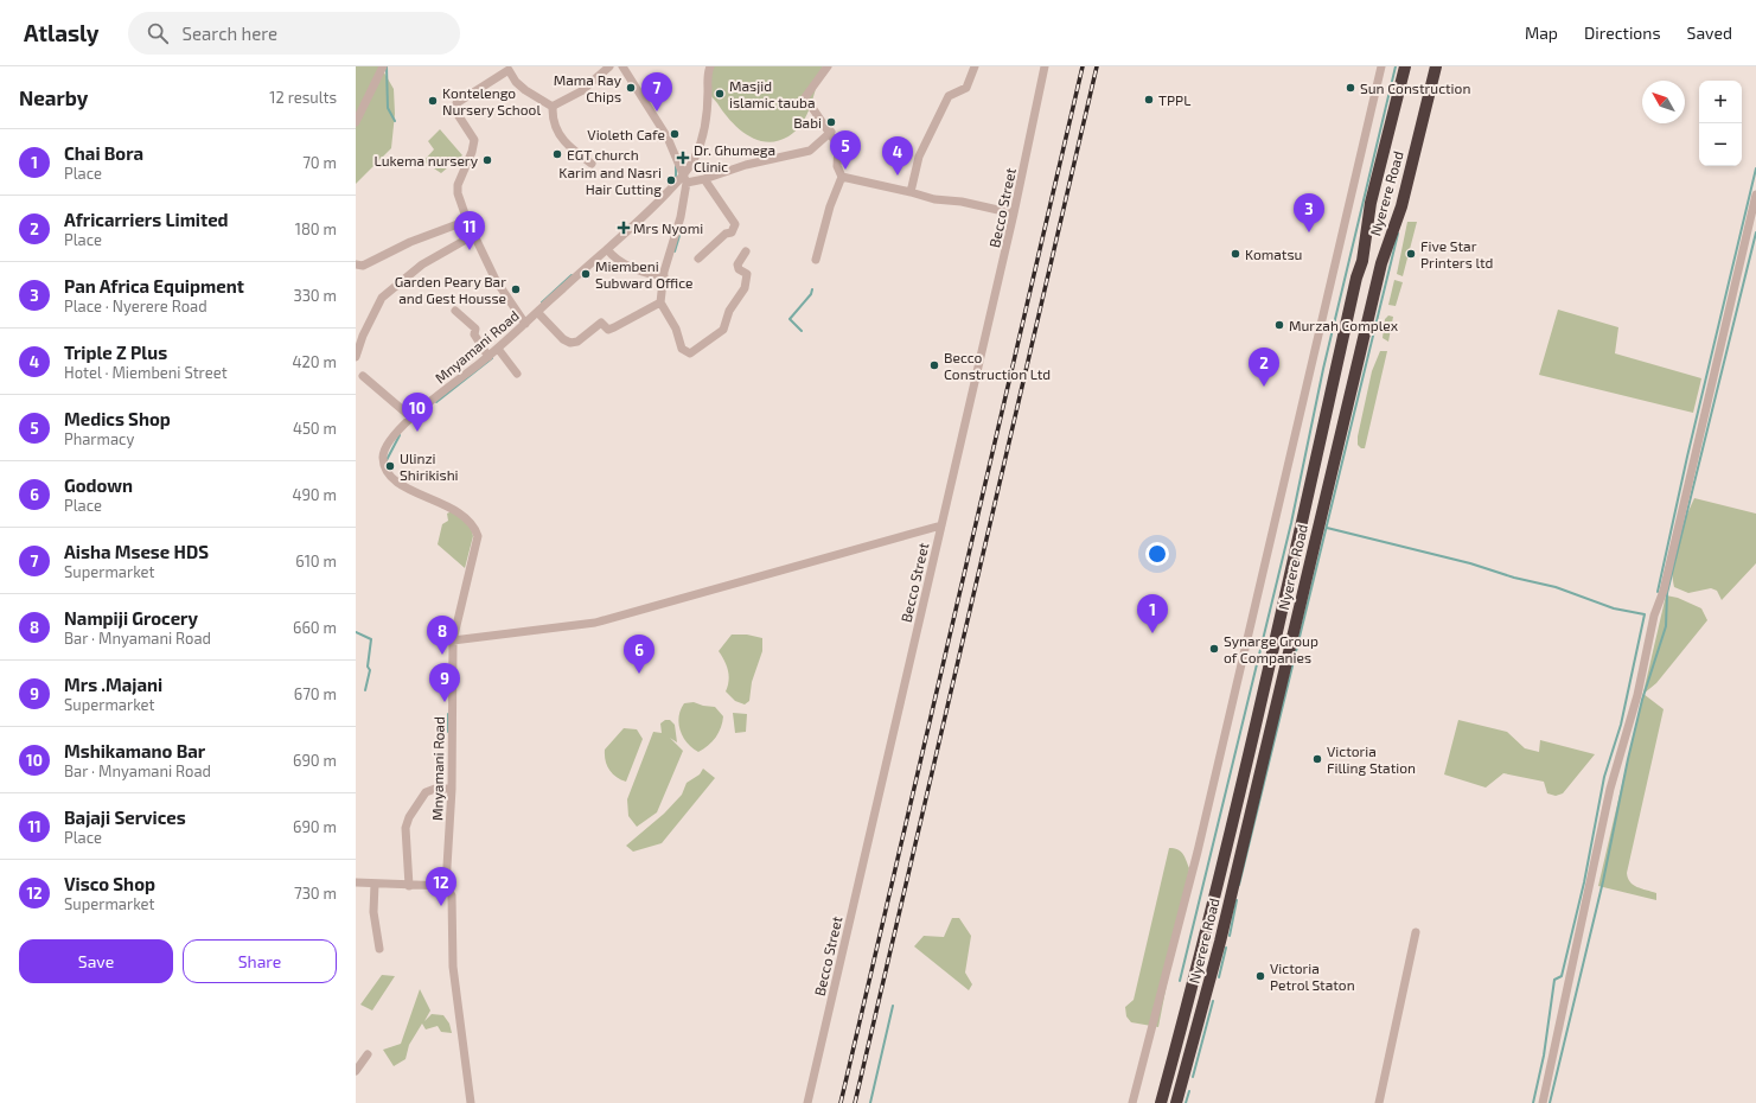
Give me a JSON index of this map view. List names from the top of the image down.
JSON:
{
  "streets": {
    "highway": ["Nyerere Road"],
    "street": ["Becco Street", "Mnyamani Road"]
  },
  "places": {
    "other": [
      "Mama Ray Chips",
      "Sun Construction",
      "Masjid islamic tauba",
      "TPPL",
      "Kontelengo Nursery School",
      "Babi",
      "Violeth Cafe",
      "EGT church",
      "Lukema nursery",
      "Karim and Nasri Hair Cutting",
      "Komatsu",
      "Five Star Printers ltd",
      "Miembeni Subward Office",
      "Garden Peary Bar and Gest Housse",
      "Murzah Complex",
      "Becco Construction Ltd",
      "Ulinzi Shirikishi",
      "Synarge Group of Companies",
      "Victoria Filling Station",
      "Victoria Petrol Staton"
    ],
    "health": ["Dr. Ghumega Clinic", "Mrs Nyomi"]
  },
  "north": "top left",
  "page": {
    "header": "Atlasly",
    "search": "Search here",
    "nav": ["Map", "Directions", "Saved"],
    "heading": ["Nearby", "12 results"],
    "pins": [
      "7",
      "5",
      "4",
      "3",
      "11",
      "2",
      "10",
      "1",
      "8",
      "6",
      "9",
      "12"
    ],
    "map_buttons": ["+", "−"],
    "list": [
      {
        "mark": "1",
        "name": "Chai Bora",
        "note": "Place",
        "value": "70 m"
      },
      {
        "mark": "2",
        "name": "Africarriers Limited",
        "note": "Place",
        "value": "180 m"
      },
      {
        "mark": "3",
        "name": "Pan Africa Equipment",
        "note": "Place · Nyerere Road",
        "value": "330 m"
      },
      {
        "mark": "4",
        "name": "Triple Z Plus",
        "note": "Hotel · Miembeni Street",
        "value": "420 m"
      },
      {
        "mark": "5",
        "name": "Medics Shop",
        "note": "Pharmacy",
        "value": "450 m"
      },
      {
        "mark": "6",
        "name": "Godown",
        "note": "Place",
        "value": "490 m"
      },
      {
        "mark": "7",
        "name": "Aisha Msese HDS",
        "note": "Supermarket",
        "value": "610 m"
      },
      {
        "mark": "8",
        "name": "Nampiji Grocery",
        "note": "Bar · Mnyamani Road",
        "value": "660 m"
      },
      {
        "mark": "9",
        "name": "Mrs .Majani",
        "note": "Supermarket",
        "value": "670 m"
      },
      {
        "mark": "10",
        "name": "Mshikamano Bar",
        "note": "Bar · Mnyamani Road",
        "value": "690 m"
      },
      {
        "mark": "11",
        "name": "Bajaji Services",
        "note": "Place",
        "value": "690 m"
      },
      {
        "mark": "12",
        "name": "Visco Shop",
        "note": "Supermarket",
        "value": "730 m"
      }
    ],
    "buttons": ["Save", "Share"]
  }
}
